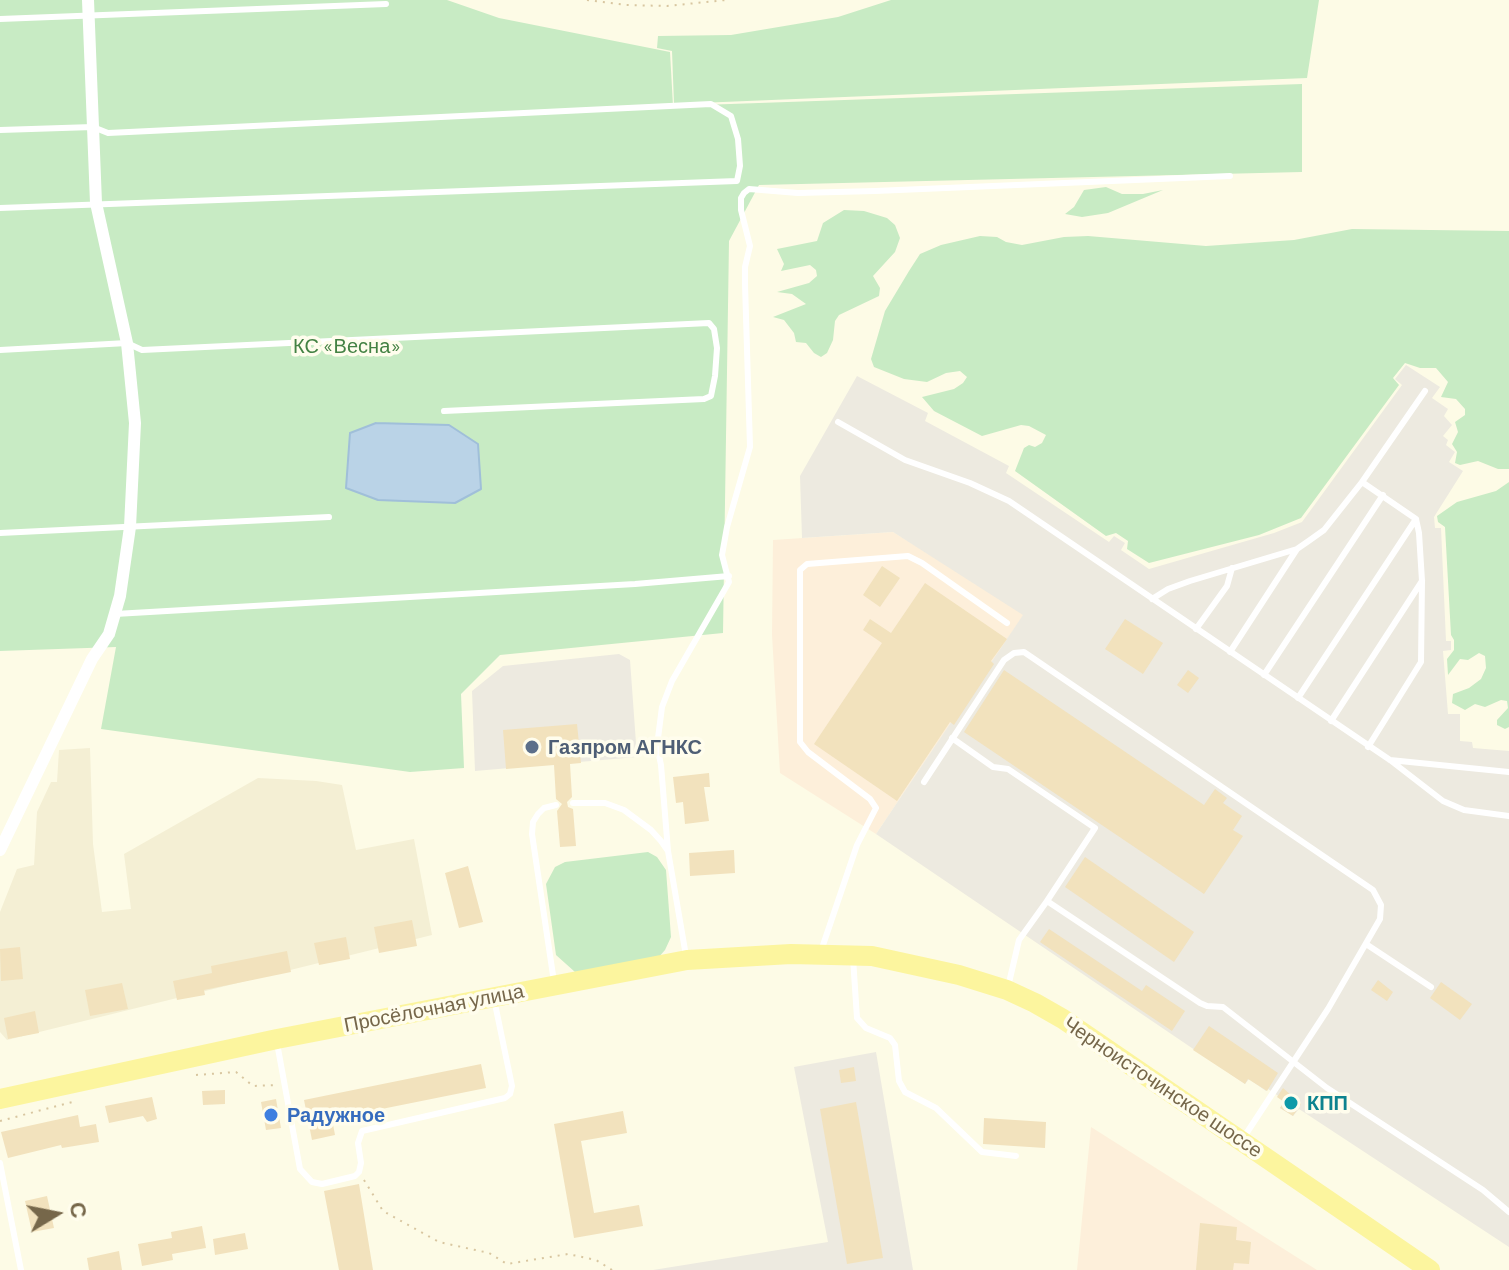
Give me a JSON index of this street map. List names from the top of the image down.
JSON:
{
  "streets": {
    "main road": ["Просёлочная улица", "Черноисточинское шоссе"]
  },
  "crossings": [
    ["Просёлочная улица", "Черноисточинское шоссе"]
  ],
  "parks": ["КС «Весна»"],
  "places": ["Газпром АГНКС", "КПП", "Радужное"],
  "north": "right"
}
